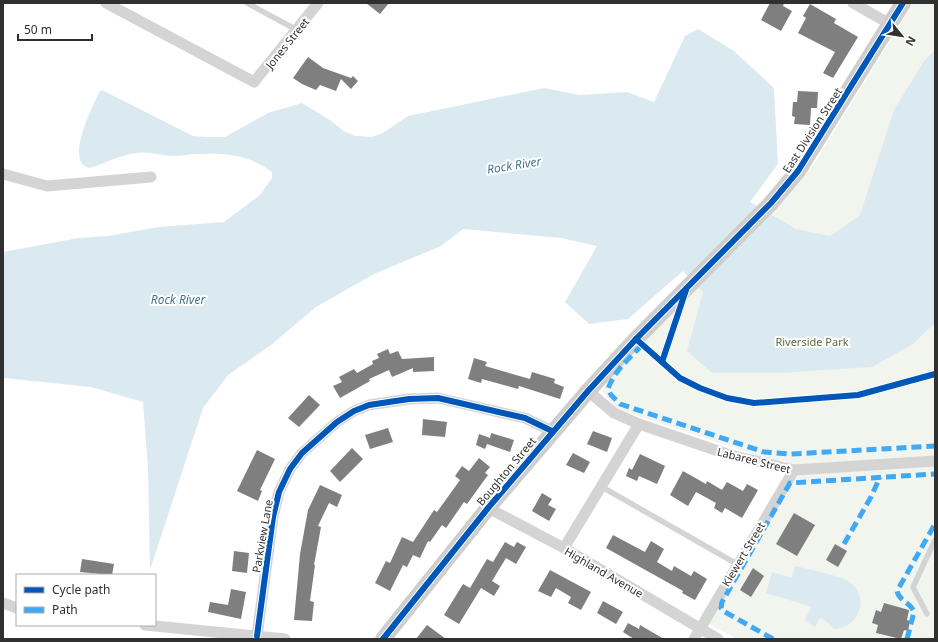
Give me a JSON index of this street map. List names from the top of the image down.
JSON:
{
  "streets": {
    "street": [
      "Jones Street",
      "East Division Street",
      "Labaree Street",
      "Boughton Street",
      "Parkview Lane",
      "Kiewert Street",
      "Highland Avenue"
    ]
  },
  "crossings": [
    ["East Division Street", "Boughton Street"],
    ["Labaree Street", "Boughton Street"],
    ["Labaree Street", "Kiewert Street"],
    ["Boughton Street", "Parkview Lane"],
    ["Boughton Street", "Highland Avenue"],
    ["Kiewert Street", "Highland Avenue"]
  ],
  "water": ["Rock River"],
  "parks": ["Riverside Park"],
  "legend": ["Cycle path", "Path"],
  "scale_bar": "50 m",
  "north": "bottom right"
}
